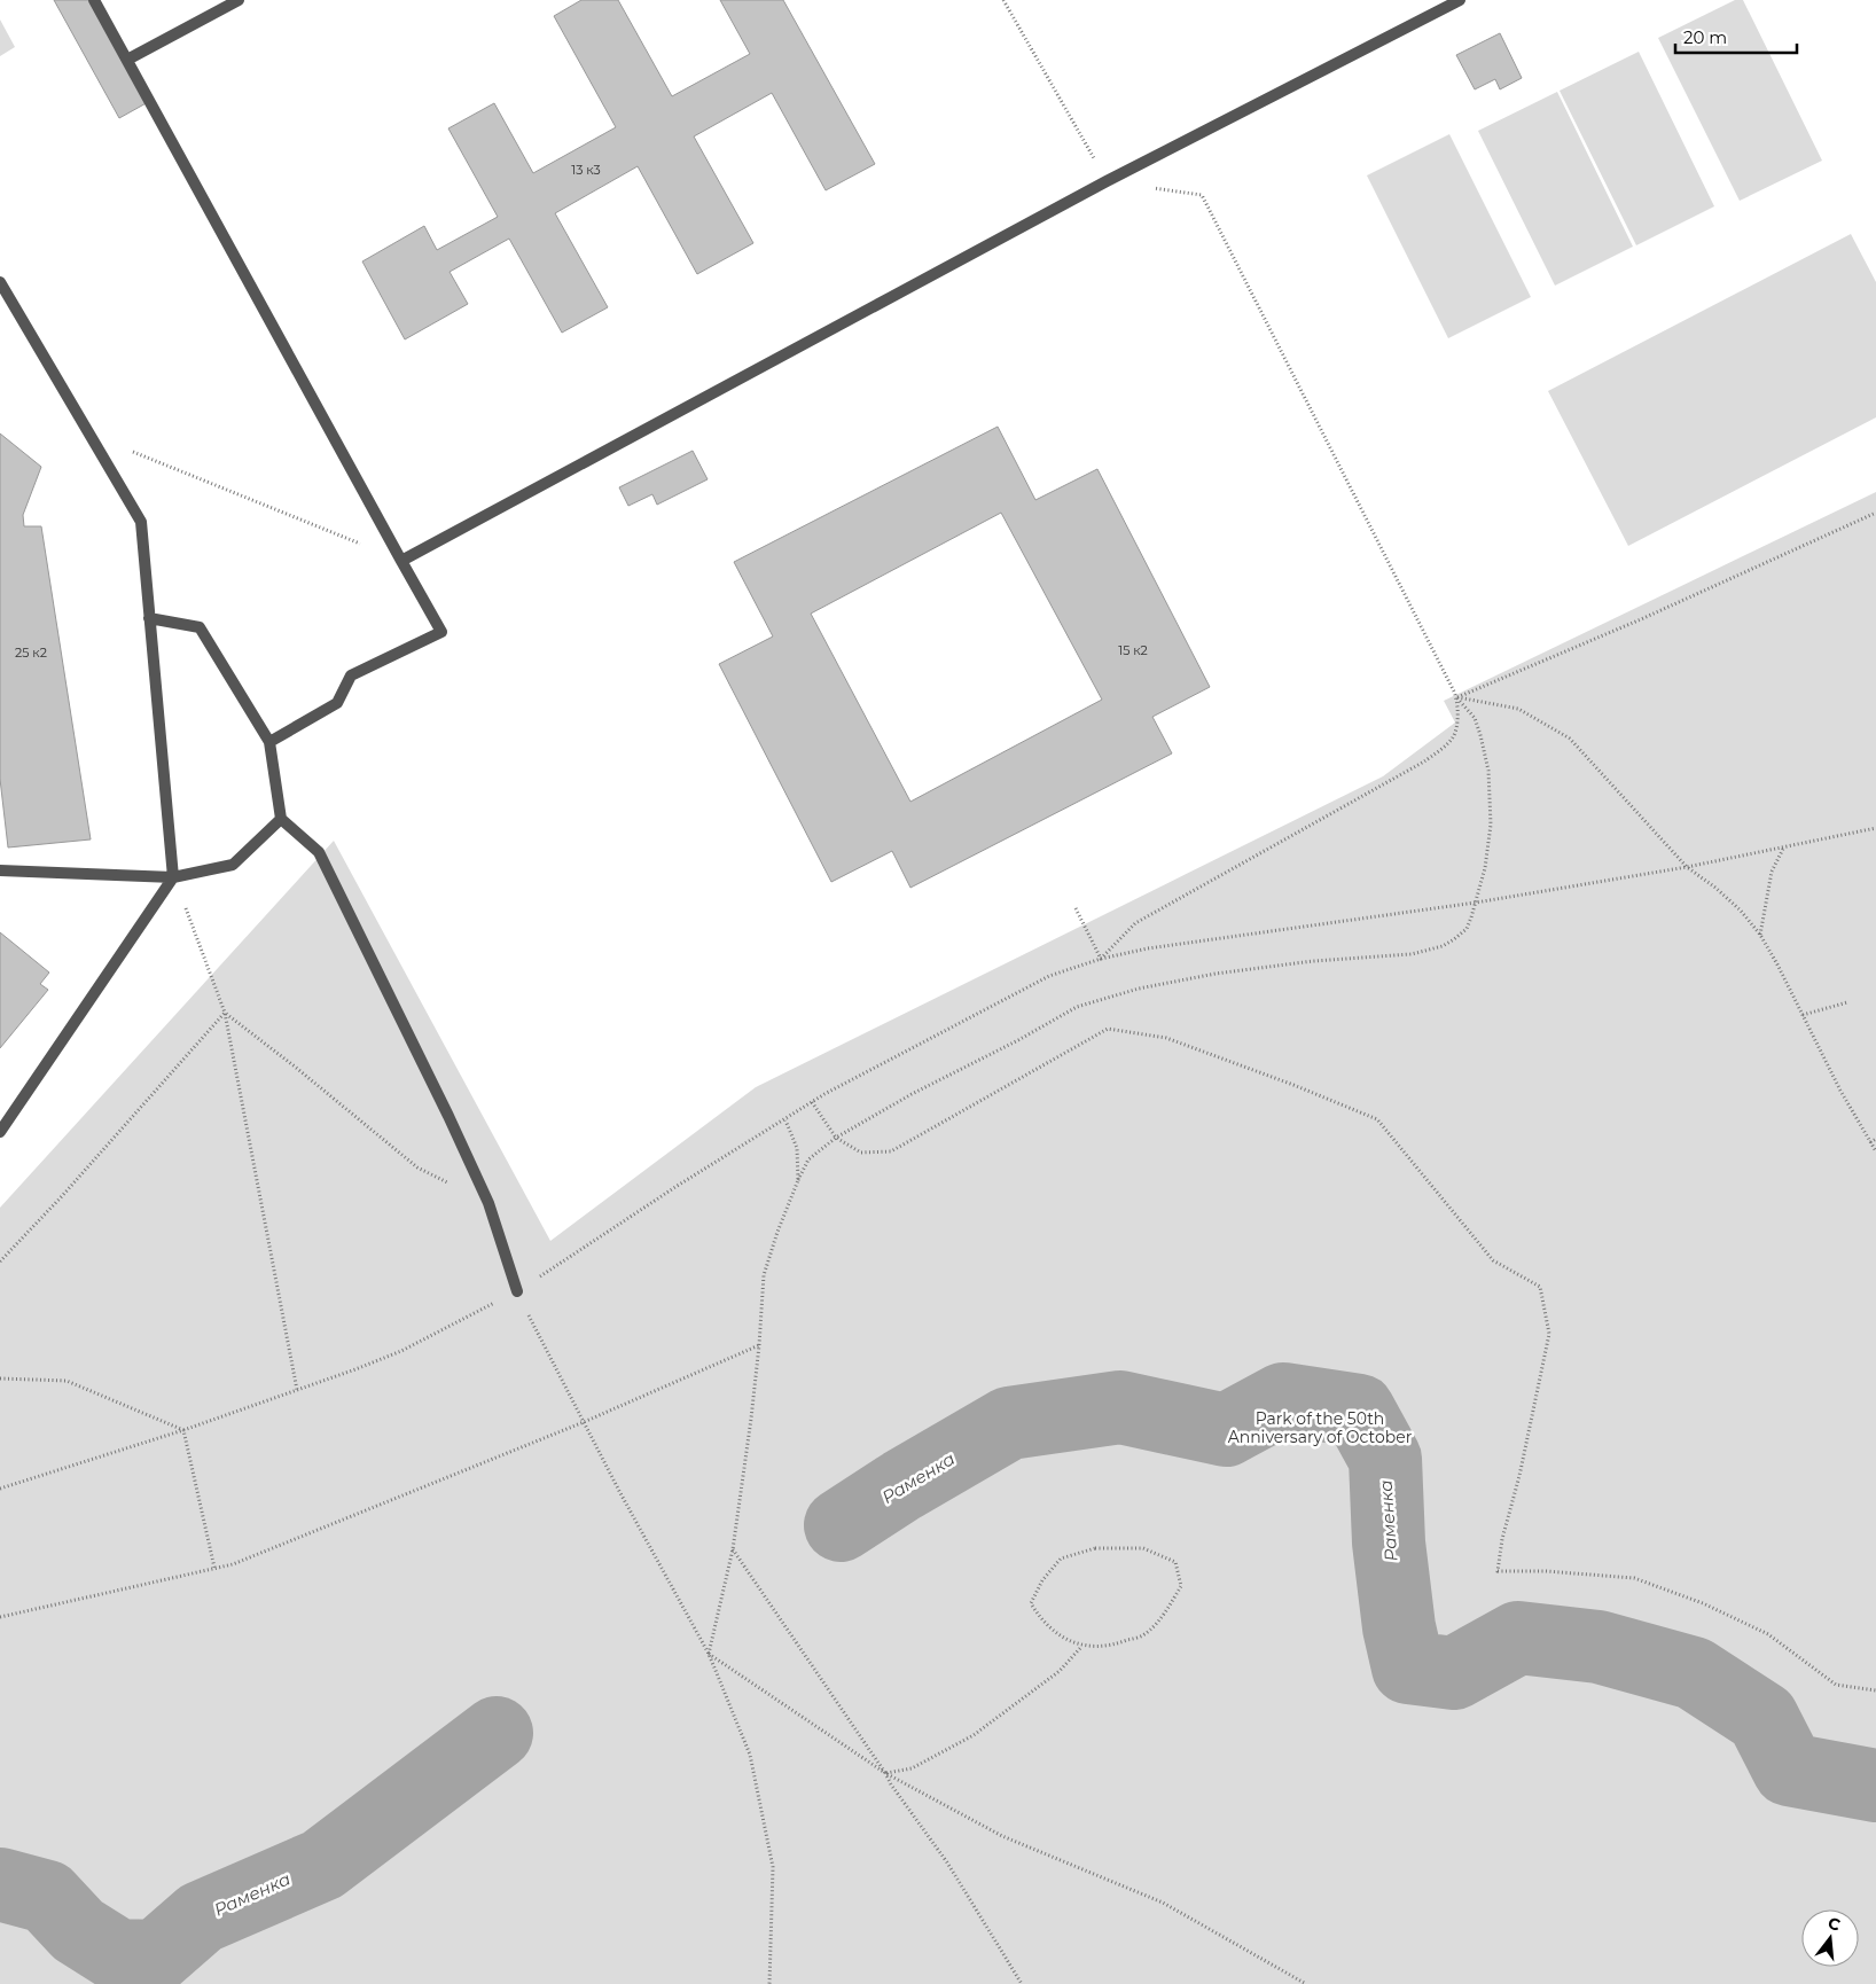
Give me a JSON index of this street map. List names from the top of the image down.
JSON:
{
  "water": ["Раменка"],
  "parks": ["Park of the 50th Anniversary of October"],
  "house_numbers": ["13 к3", "15 к2", "25 к2"],
  "scale_bar": "20 m",
  "north": "top"
}
